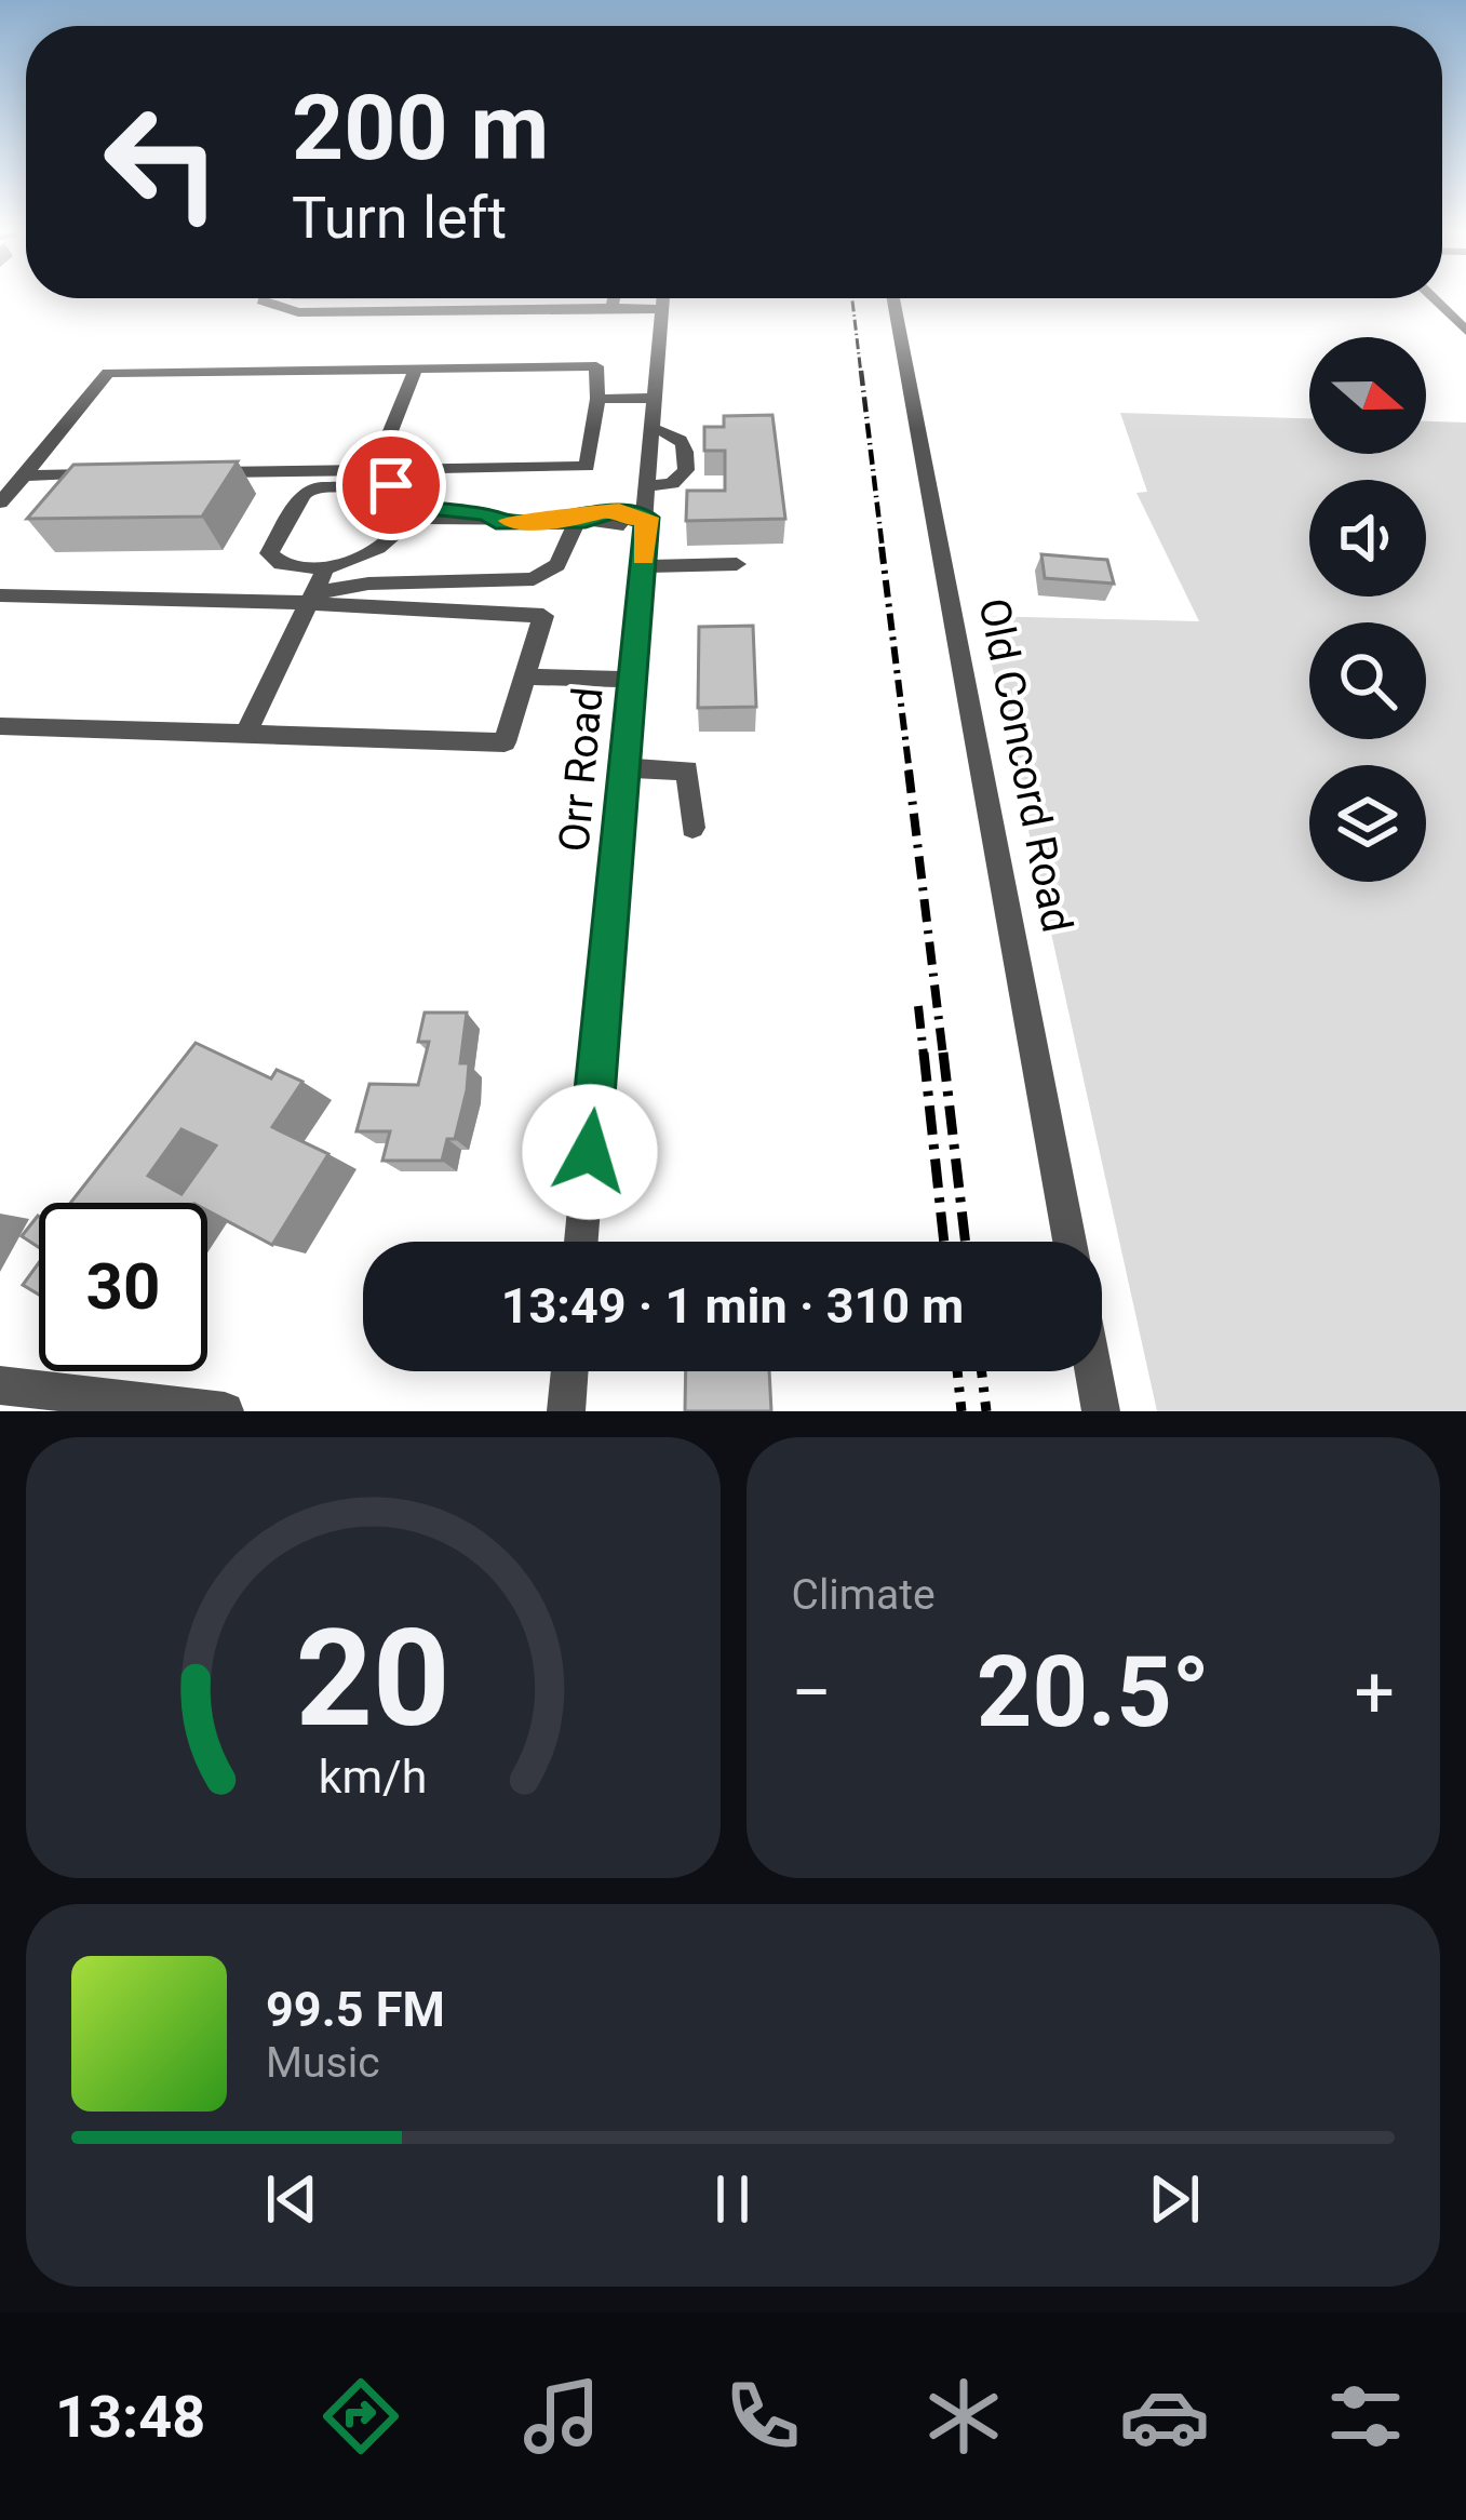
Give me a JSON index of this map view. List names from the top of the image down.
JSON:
{
  "streets": {
    "street": ["Old Concord Road", "Orr Road"]
  },
  "north": "right",
  "page": {
    "turn": ["200 m", "Turn left"],
    "limit": "30",
    "trip": "13:49 · 1 min · 310 m",
    "tile": "Climate",
    "heat": ["−", "20.5°", "+"],
    "song": ["99.5 FM", "Music"],
    "tabs": "13:48",
    "gauge": ["20", "km/h"]
  }
}
